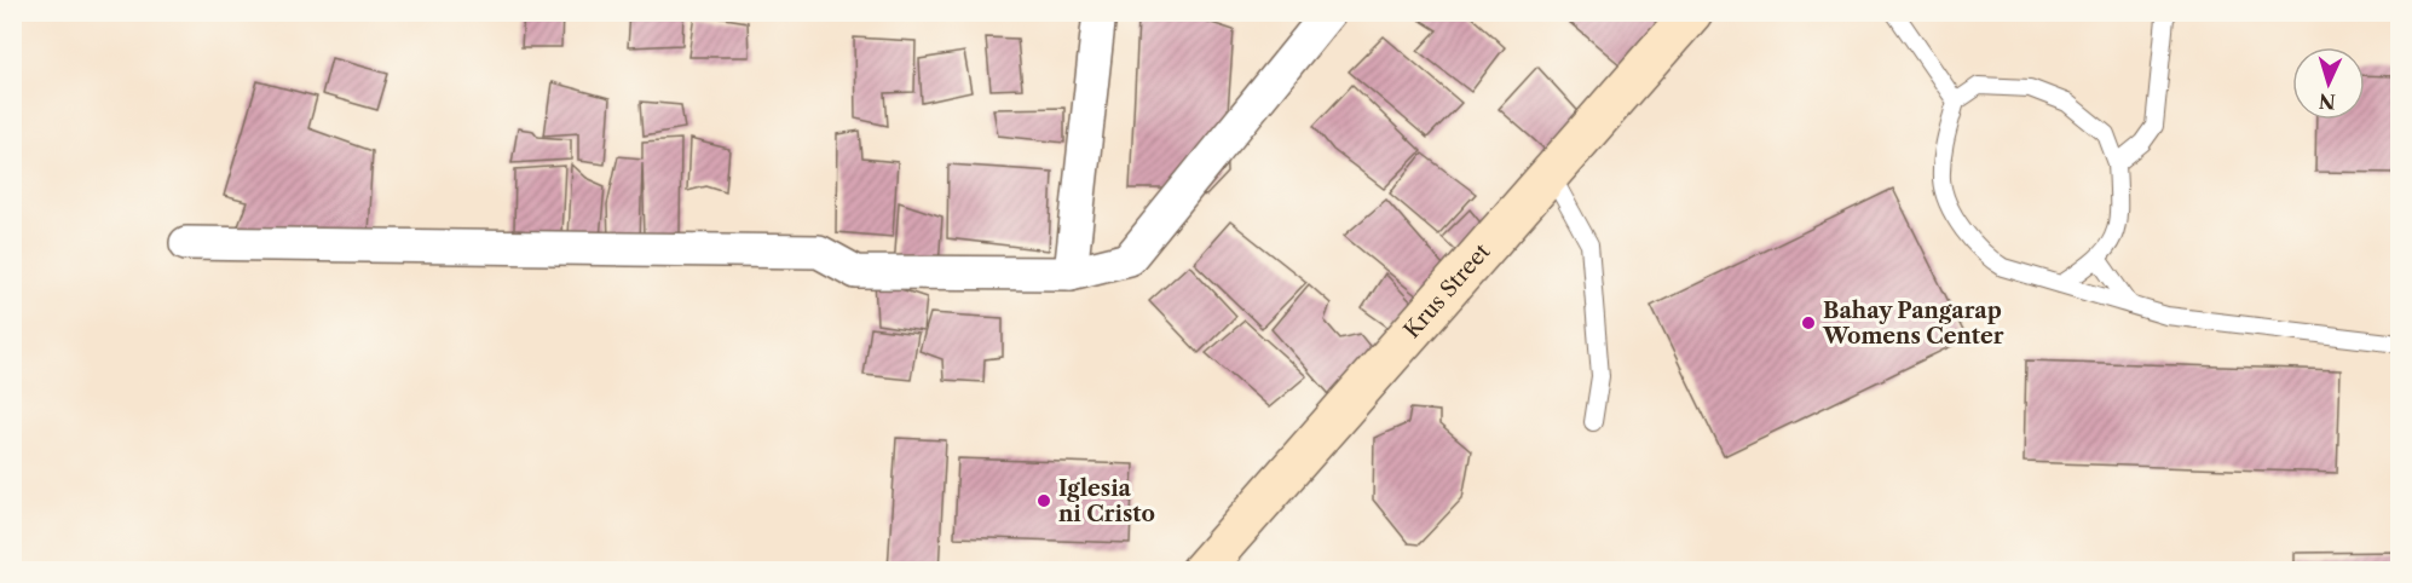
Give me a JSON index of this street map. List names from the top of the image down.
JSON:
{
  "streets": {
    "main road": ["Krus Street"]
  },
  "places": ["Bahay Pangarap Womens Center", "Iglesia ni Cristo"],
  "north": "bottom"
}
